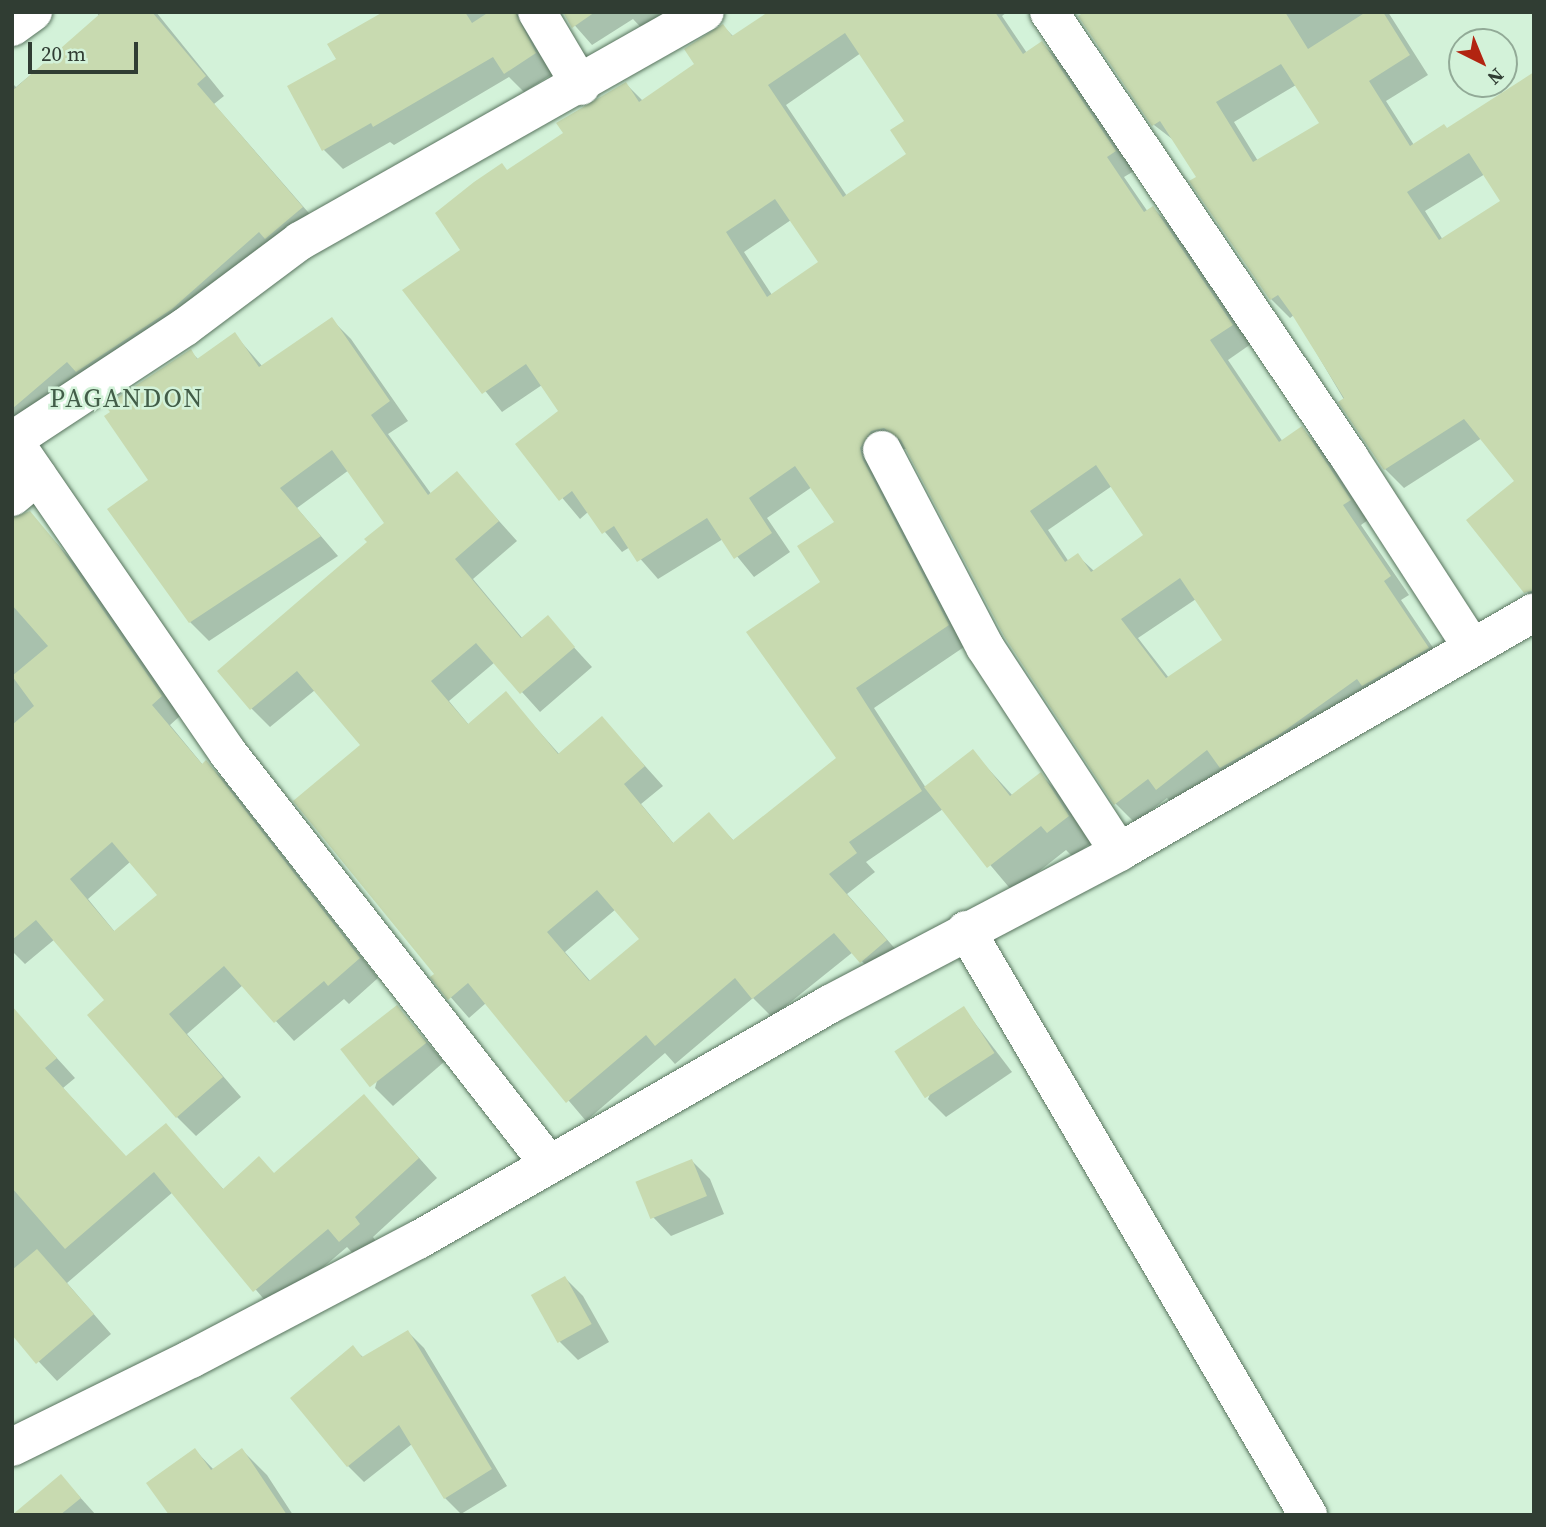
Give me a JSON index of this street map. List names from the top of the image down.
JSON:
{
  "districts": ["PAGANDON"],
  "scale_bar": "20 m",
  "north": "bottom right"
}
